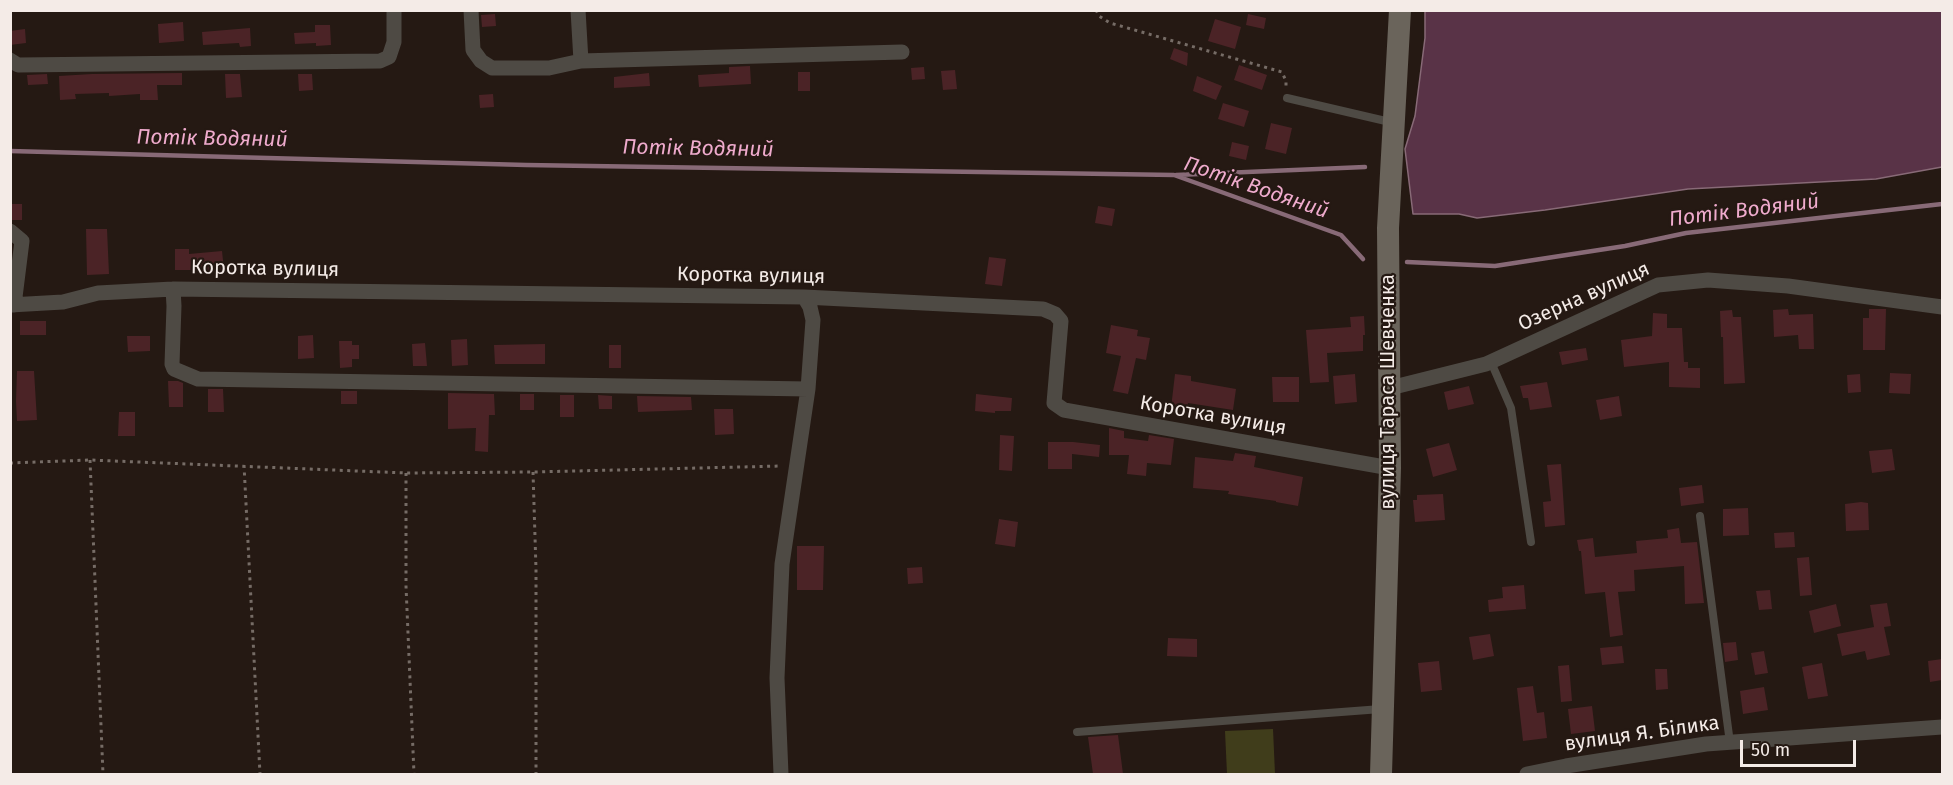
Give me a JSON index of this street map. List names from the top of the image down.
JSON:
{
  "streets": {
    "street": [
      "Коротка вулиця",
      "Озерна вулиця",
      "вулиця Тараса Шевченка",
      "вулиця Я. Білика"
    ]
  },
  "crossings": [
    ["Коротка вулиця", "вулиця Тараса Шевченка"],
    ["Озерна вулиця", "вулиця Тараса Шевченка"]
  ],
  "water": ["Потік Водяний"],
  "scale_bar": "50 m"
}
